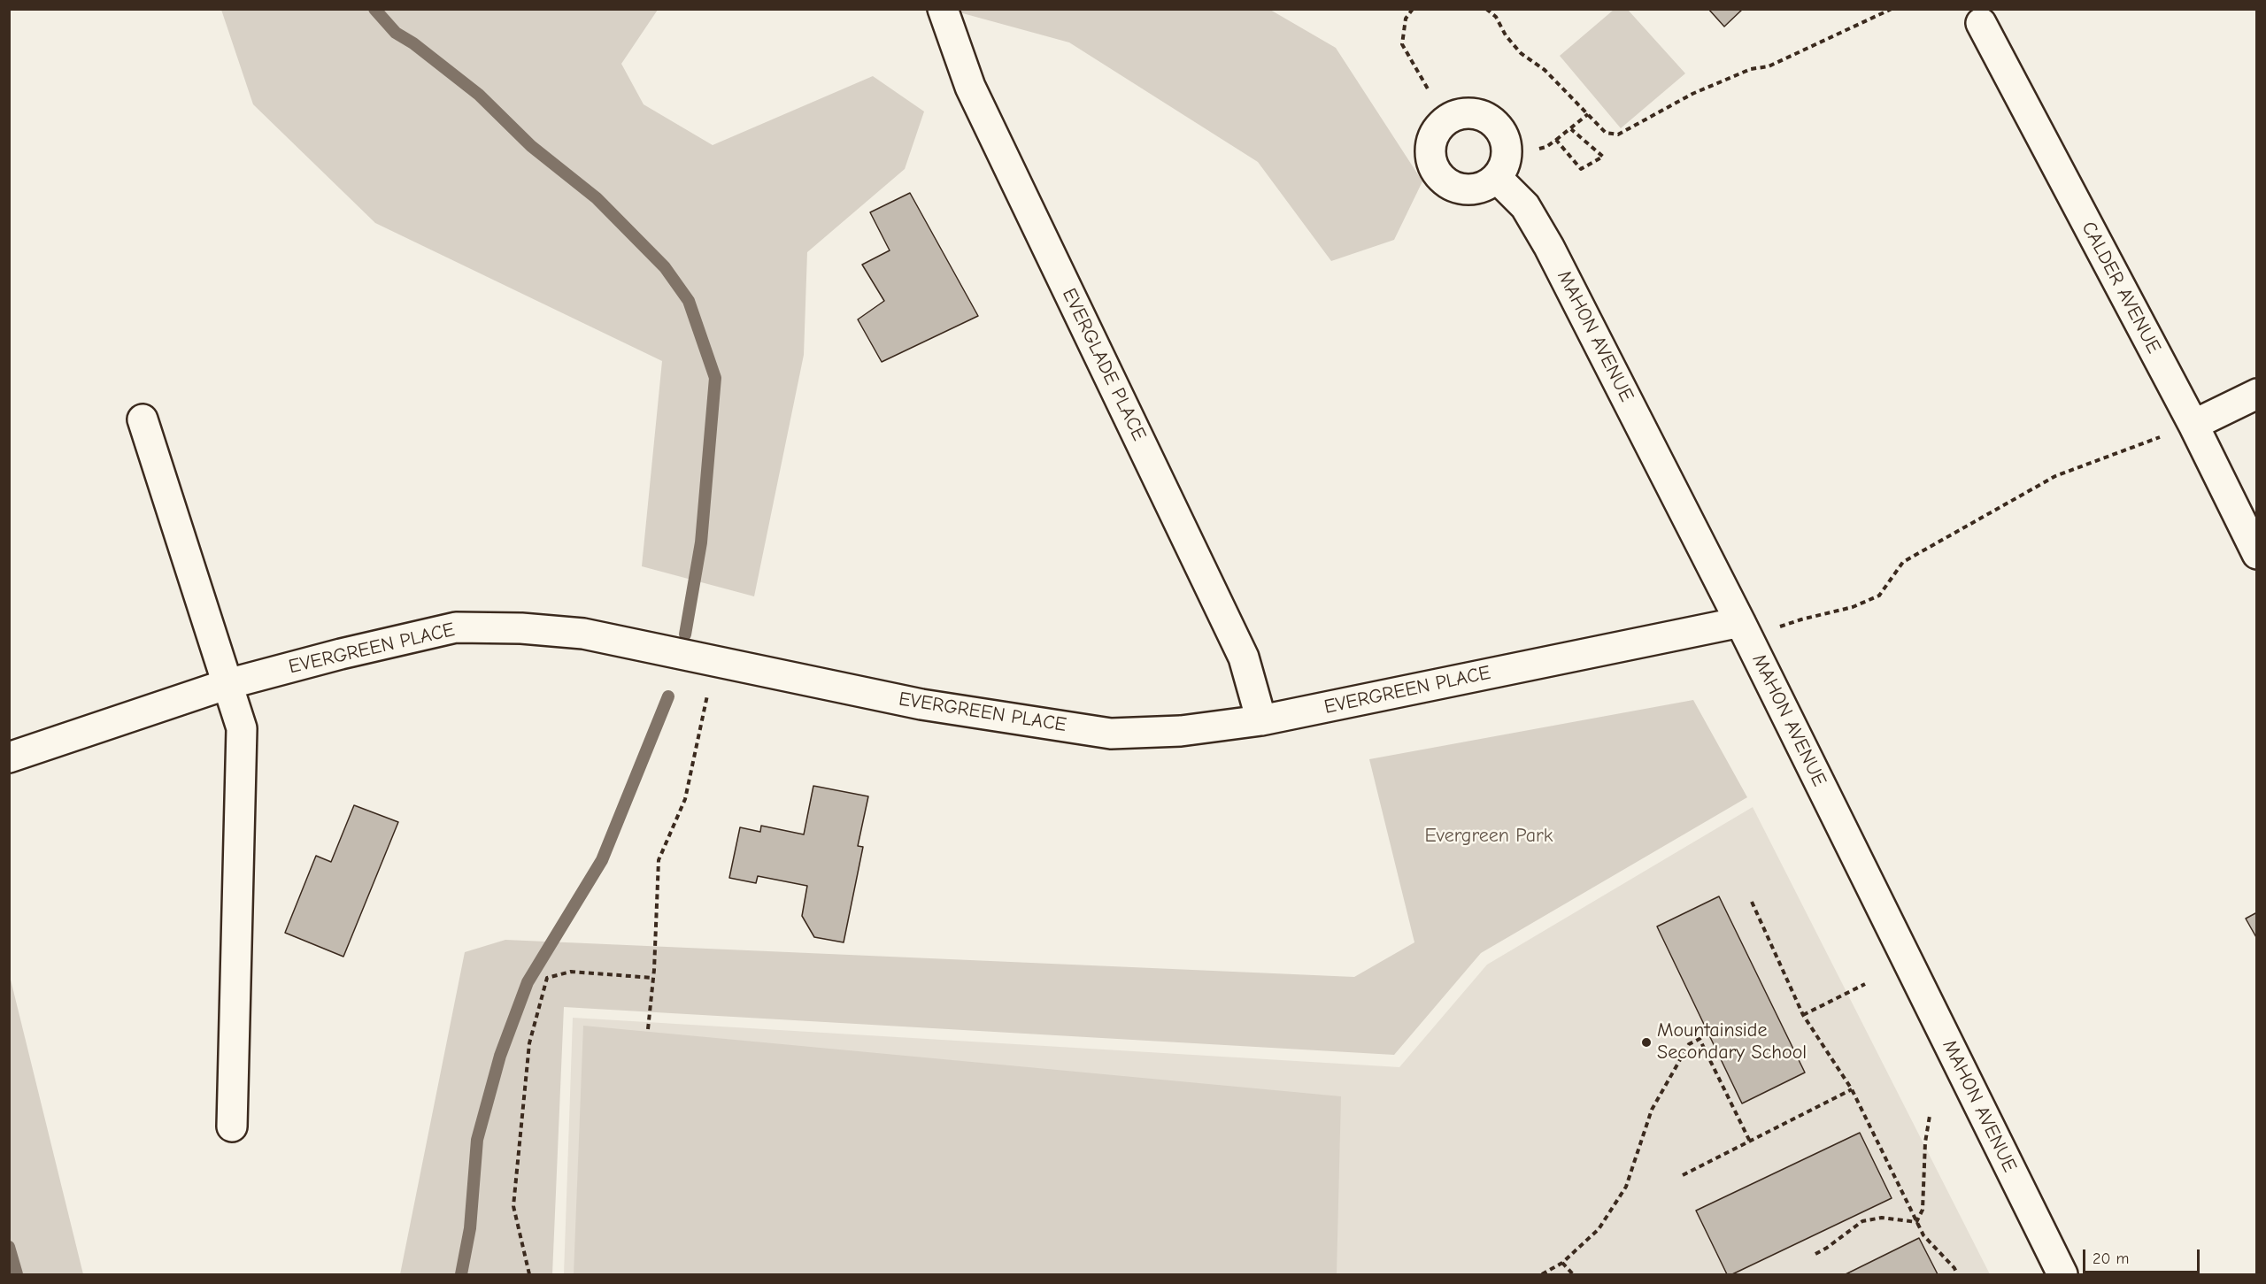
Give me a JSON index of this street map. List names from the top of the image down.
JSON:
{
  "streets": {
    "street": [
      "CALDER AVENUE",
      "MAHON AVENUE",
      "EVERGLADE PLACE",
      "EVERGREEN PLACE"
    ]
  },
  "crossings": [
    ["MAHON AVENUE", "EVERGREEN PLACE"],
    ["EVERGLADE PLACE", "EVERGREEN PLACE"]
  ],
  "parks": ["Evergreen Park"],
  "places": ["Mountainside Secondary School"],
  "scale_bar": "20 m"
}
